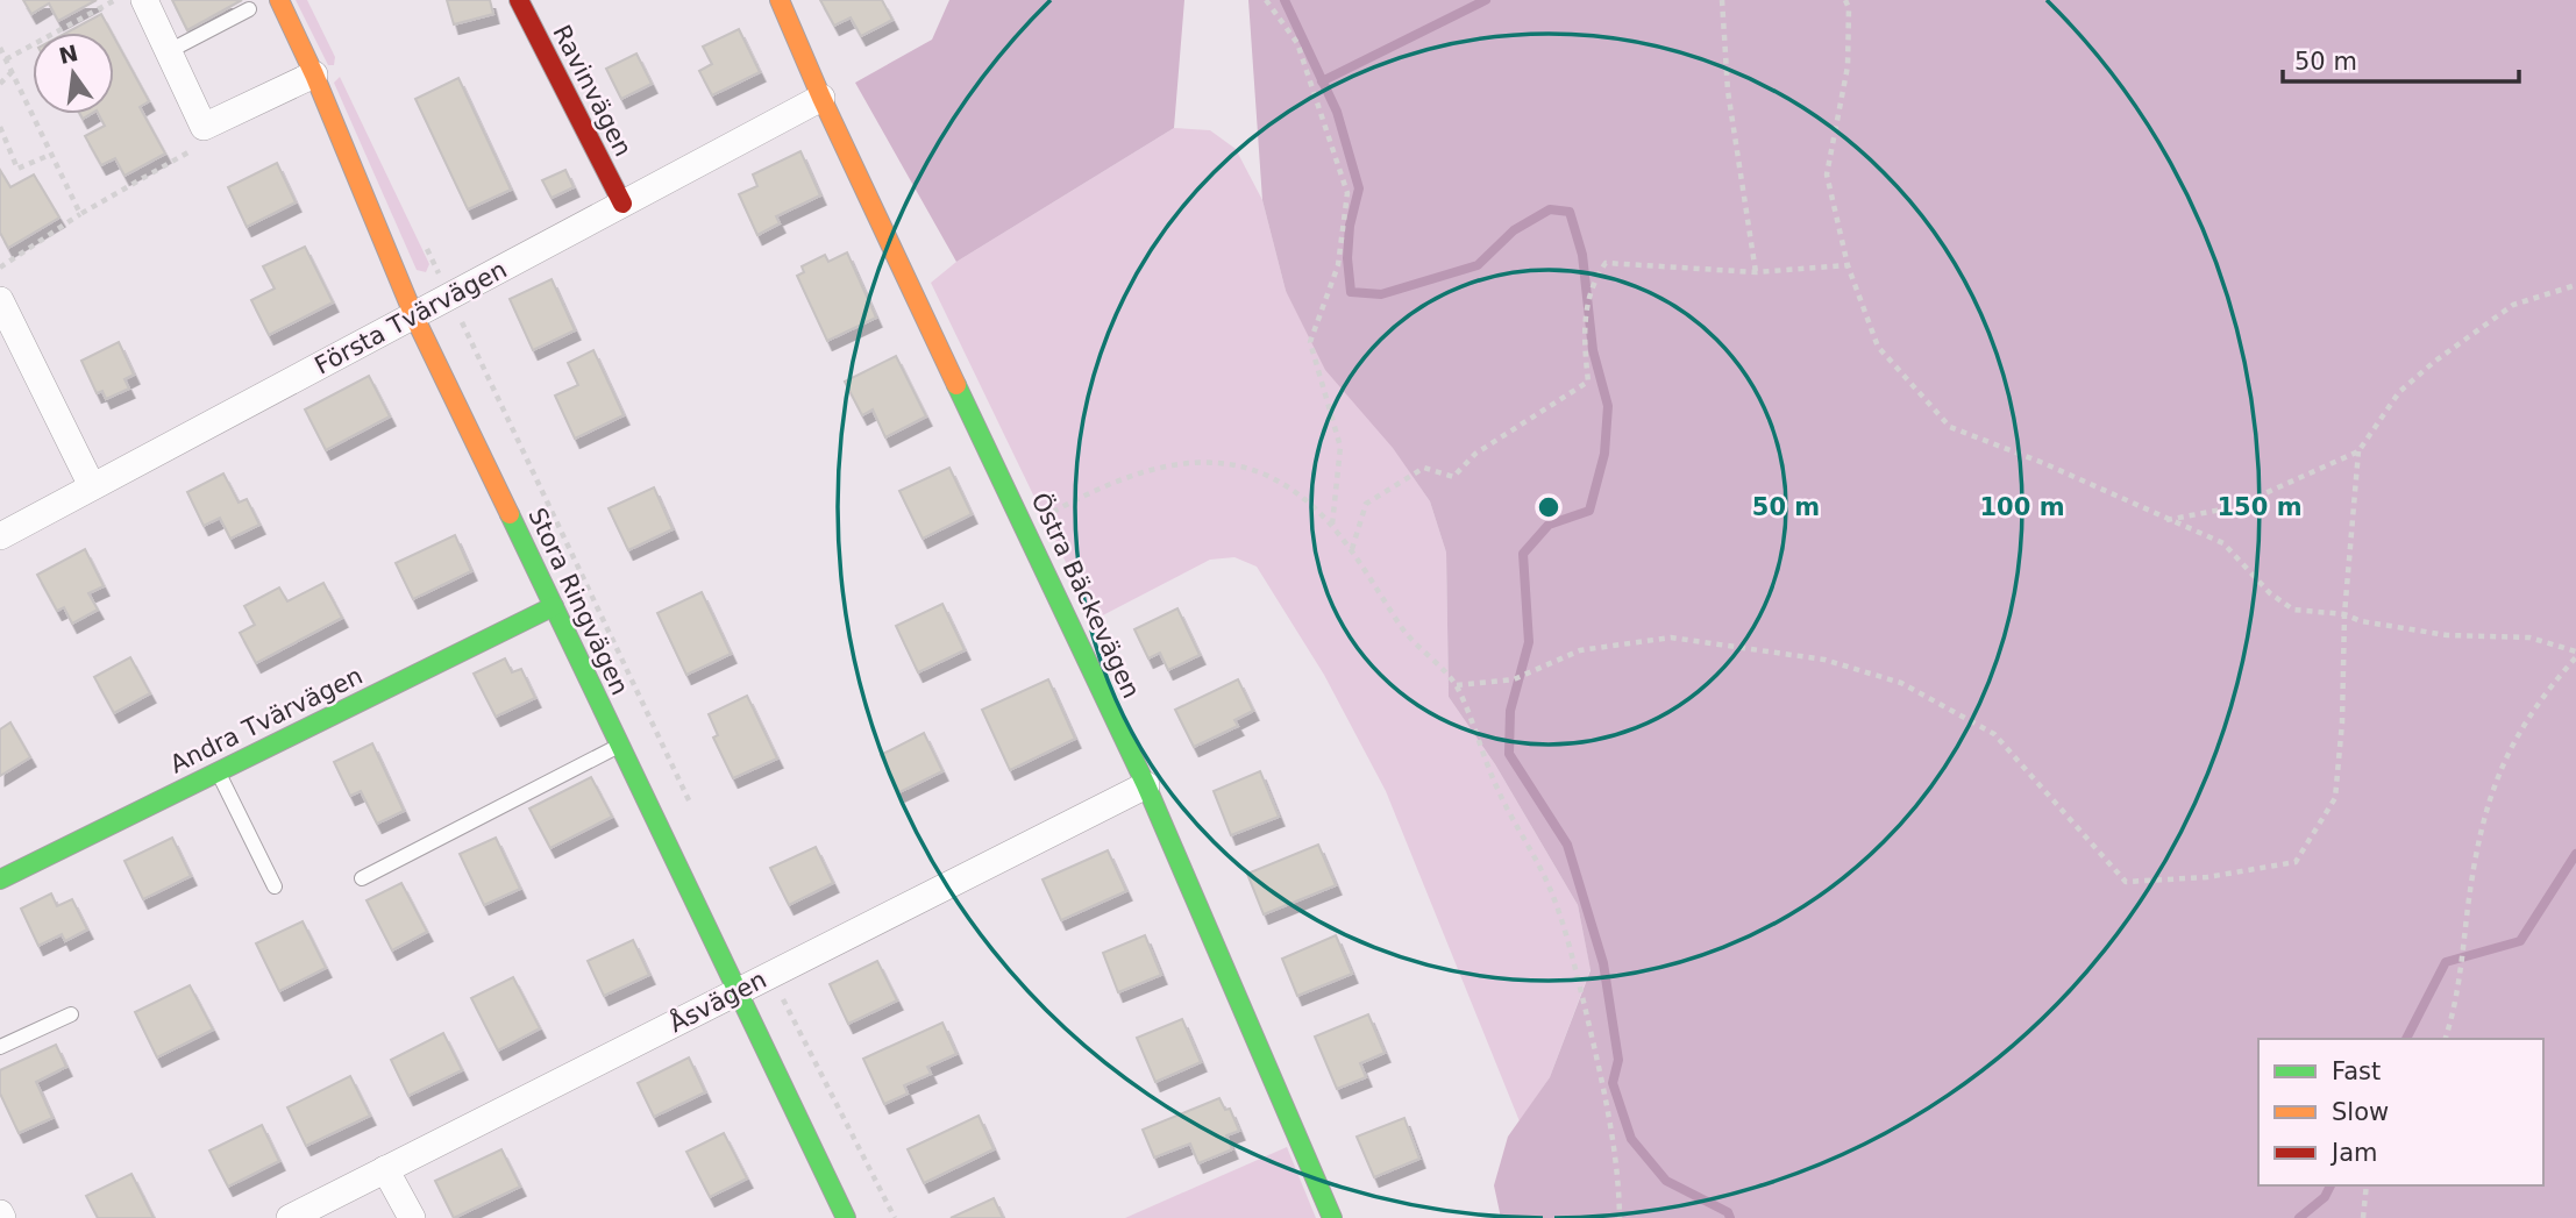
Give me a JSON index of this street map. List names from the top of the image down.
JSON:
{
  "streets": {
    "street": [
      "Ravinvägen",
      "Första Tvärvägen",
      "Östra Bäckevägen",
      "Stora Ringvägen",
      "Andra Tvärvägen",
      "Åsvägen"
    ]
  },
  "crossings": [
    ["Ravinvägen", "Första Tvärvägen"],
    ["Första Tvärvägen", "Östra Bäckevägen"],
    ["Första Tvärvägen", "Stora Ringvägen"],
    ["Östra Bäckevägen", "Åsvägen"],
    ["Stora Ringvägen", "Andra Tvärvägen"],
    ["Stora Ringvägen", "Åsvägen"]
  ],
  "legend": ["Fast", "Slow", "Jam"],
  "scale_bar": "50 m",
  "north": "top",
  "rings": ["50 m", "100 m", "150 m"]
}
